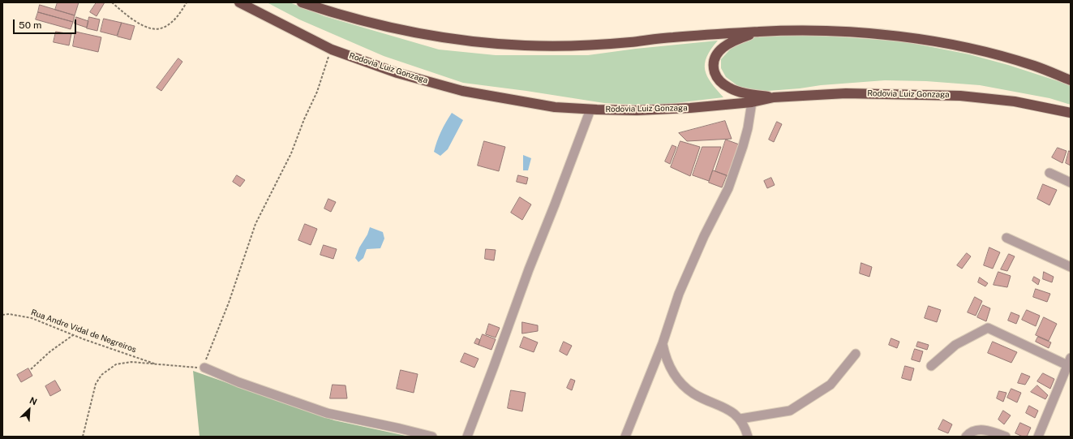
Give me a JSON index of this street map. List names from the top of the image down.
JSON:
{
  "streets": {
    "highway": ["Rodovia Luiz Gonzaga"],
    "path": ["Rua Andre Vidal de Negreiros"]
  },
  "scale_bar": "50 m",
  "north": "top right"
}
